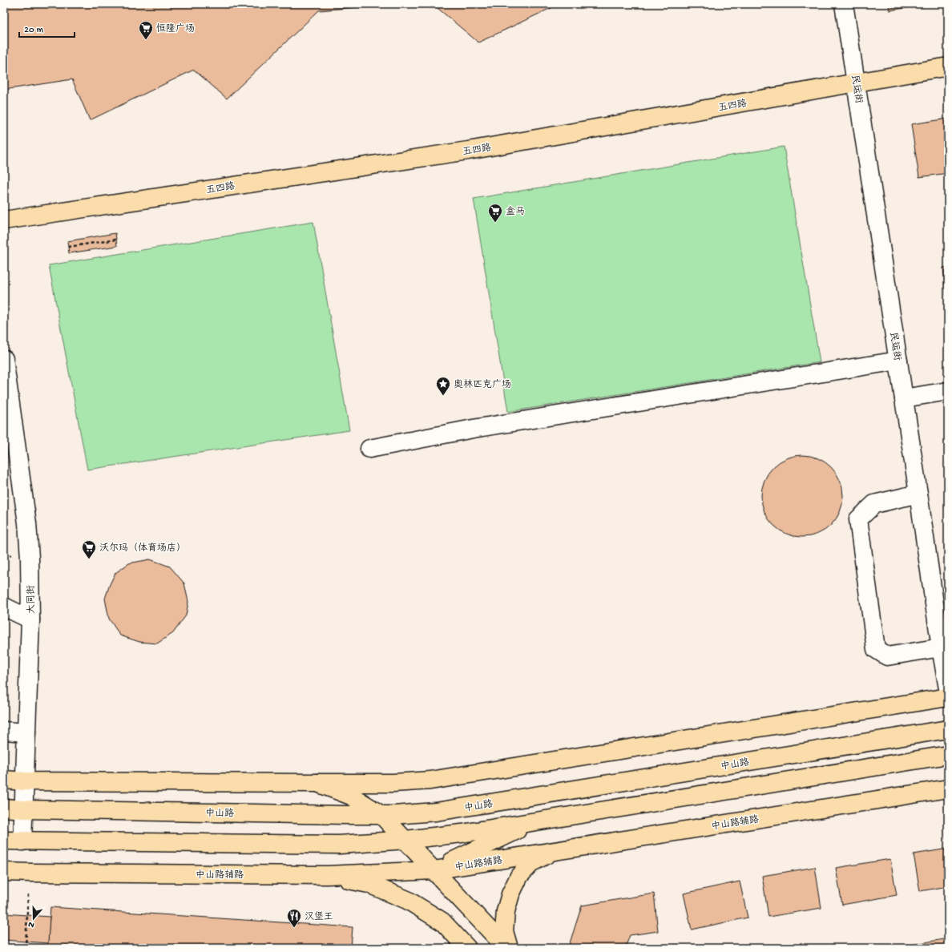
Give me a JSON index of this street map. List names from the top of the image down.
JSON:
{
  "streets": {
    "main road": ["五四路", "中山路", "中山路辅路"],
    "street": ["民运街", "大同街"]
  },
  "crossings": [
    ["民运街", "五四路"],
    ["大同街", "中山路"]
  ],
  "places": {
    "supermarket": ["恒隆广场", "盒马", "沃尔玛（体育场店）"],
    "place": ["奥林匹克广场"],
    "restaurant": ["汉堡王"]
  },
  "scale_bar": "20 m",
  "north": "bottom"
}
